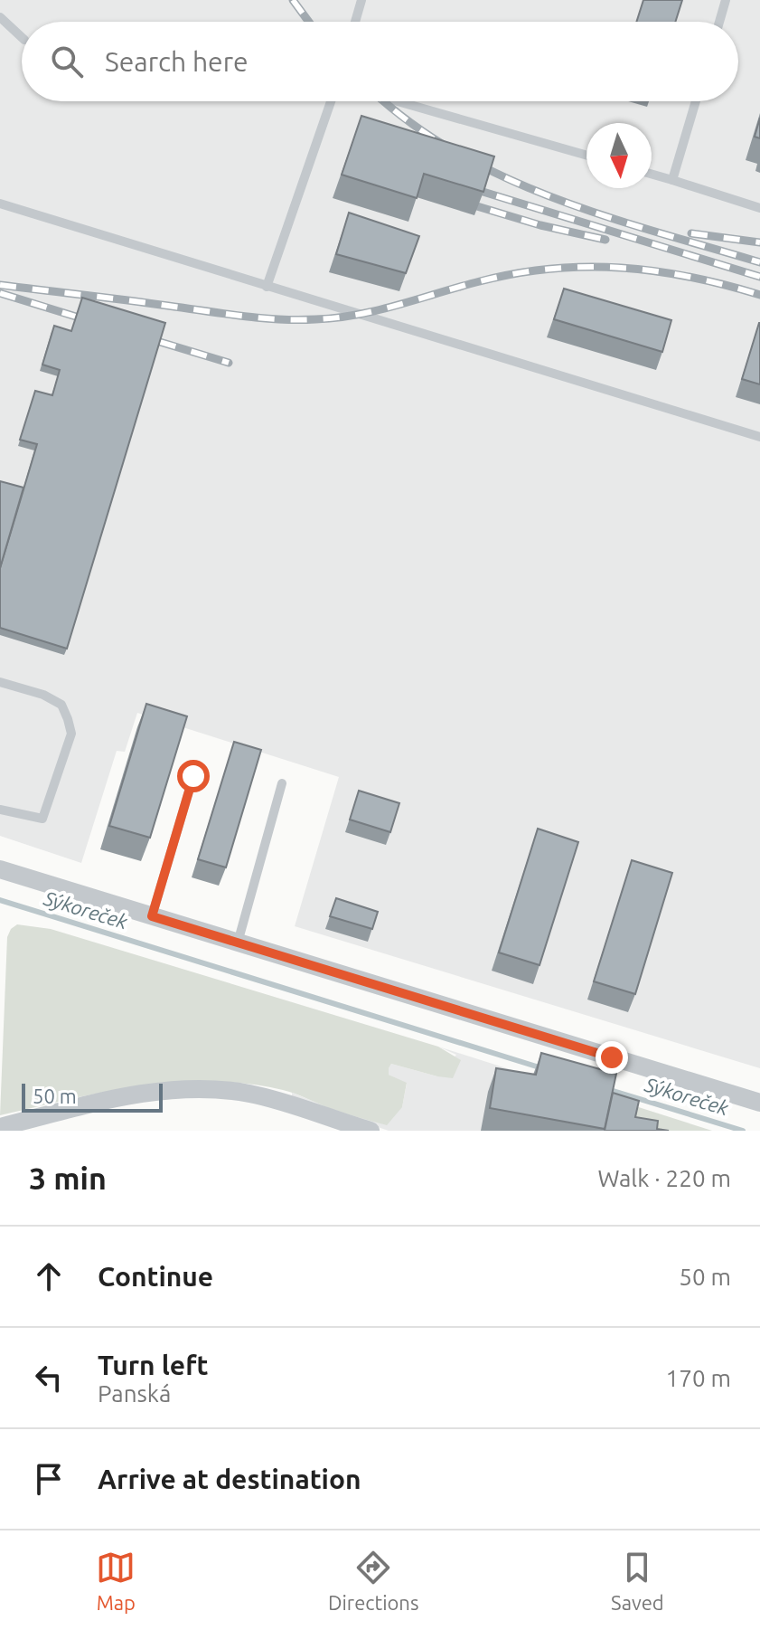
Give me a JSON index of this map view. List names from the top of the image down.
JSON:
{
  "water": ["Sýkoreček"],
  "scale_bar": "50 m",
  "north": "bottom",
  "page": {
    "search": "Search here",
    "scale": "50 m",
    "heading": ["3 min", "Walk · 220 m"],
    "list": [
      ["Continue", "50 m"],
      ["Turn left", "Panská", "170 m"],
      "Arrive at destination"
    ],
    "nav": ["Map", "Directions", "Saved"]
  }
}
